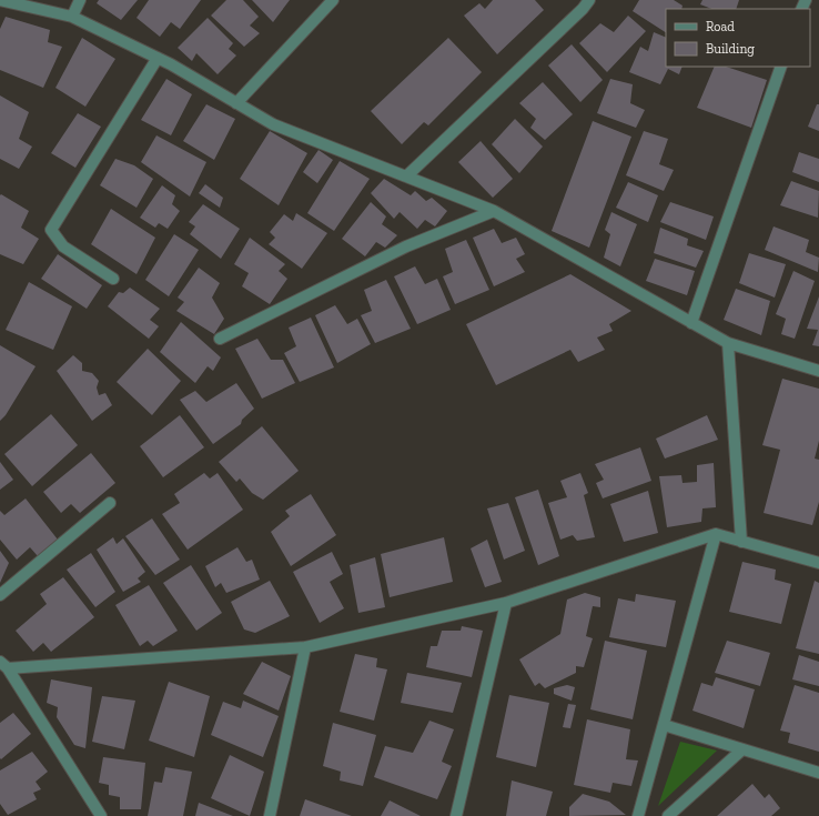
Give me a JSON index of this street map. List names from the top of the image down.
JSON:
{
  "legend": ["Road", "Building"]
}
